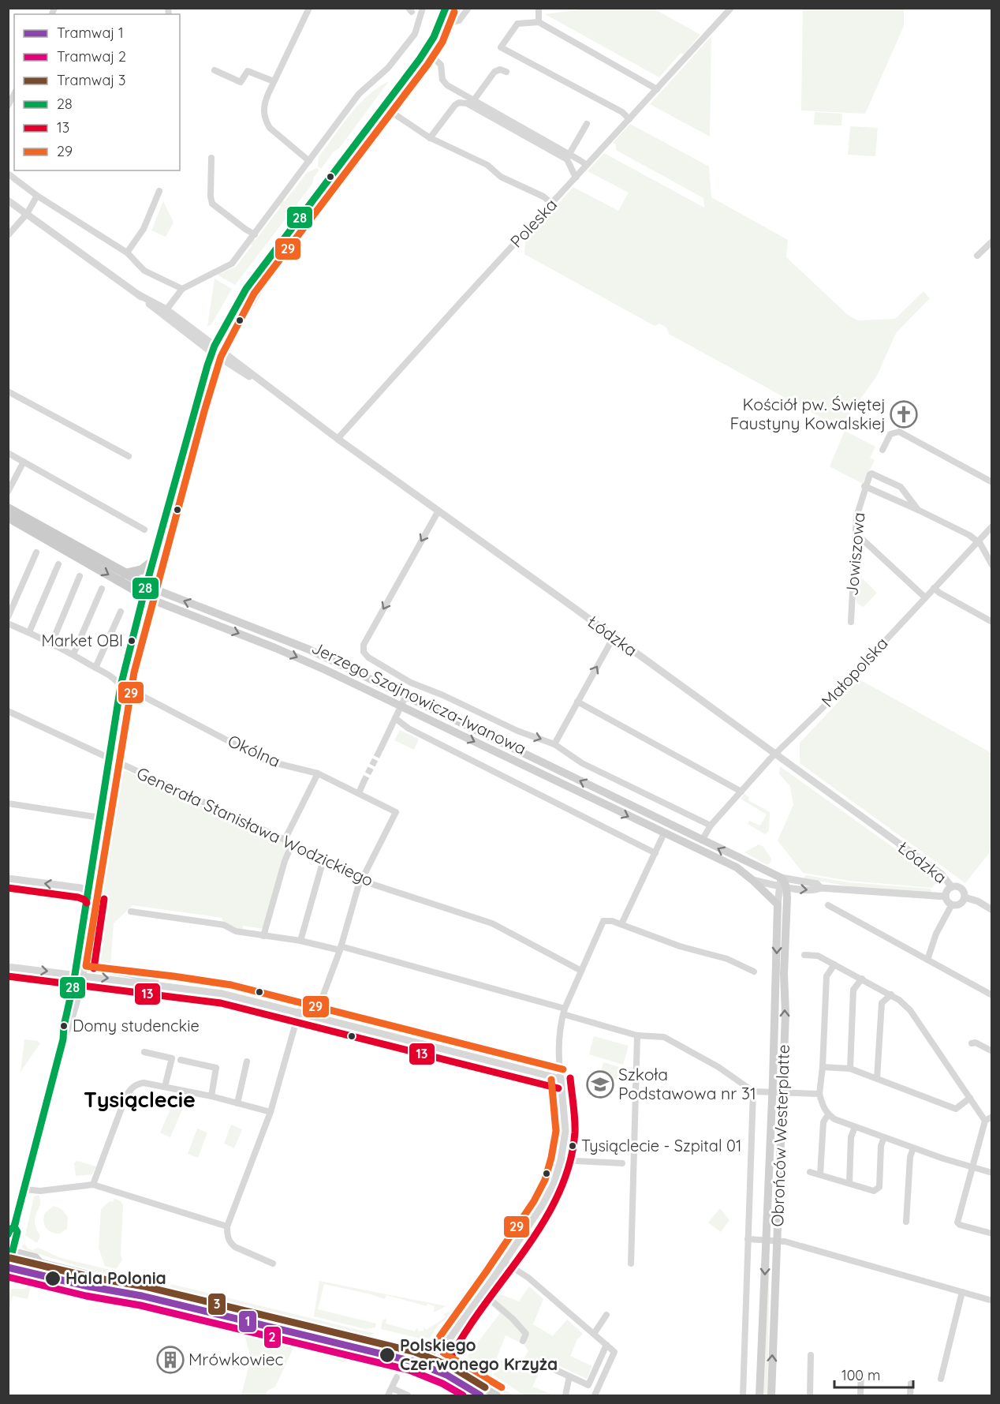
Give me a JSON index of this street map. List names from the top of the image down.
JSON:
{
  "streets": {
    "main road": ["Jerzego Szajnowicza-Iwanowa", "Obrońców Westerplatte"],
    "street": [
      "Poleska",
      "Jowiszowa",
      "Łódzka",
      "Małopolska",
      "Okólna",
      "Generała Stanisława Wodzickiego"
    ]
  },
  "crossings": [
    ["Poleska", "Łódzka"],
    ["Łódzka", "Małopolska"],
    ["Łódzka", "Jerzego Szajnowicza-Iwanowa"],
    ["Małopolska", "Jerzego Szajnowicza-Iwanowa"],
    ["Jerzego Szajnowicza-Iwanowa", "Obrońców Westerplatte"],
    ["Okólna", "Generała Stanisława Wodzickiego"]
  ],
  "districts": ["Tysiąclecie"],
  "places": {
    "church": ["Kościół pw. Świętej Faustyny Kowalskiej"],
    "other": [
      "Market OBI",
      "Domy studenckie",
      "Tysiąclecie - Szpital 01",
      "Hala Polonia",
      "Polskiego Czerwonego Krzyża"
    ],
    "school or university": ["Szkoła Podstawowa nr 31"],
    "building": ["Mrówkowiec"]
  },
  "lines": [
    "transit line 28",
    "transit line 29",
    "transit line 13",
    "tram line 3",
    "tram line 1",
    "tram line 2"
  ],
  "legend": [
    "Tramwaj 1",
    "Tramwaj 2",
    "Tramwaj 3",
    "28",
    "13",
    "29"
  ],
  "scale_bar": "100 m"
}
